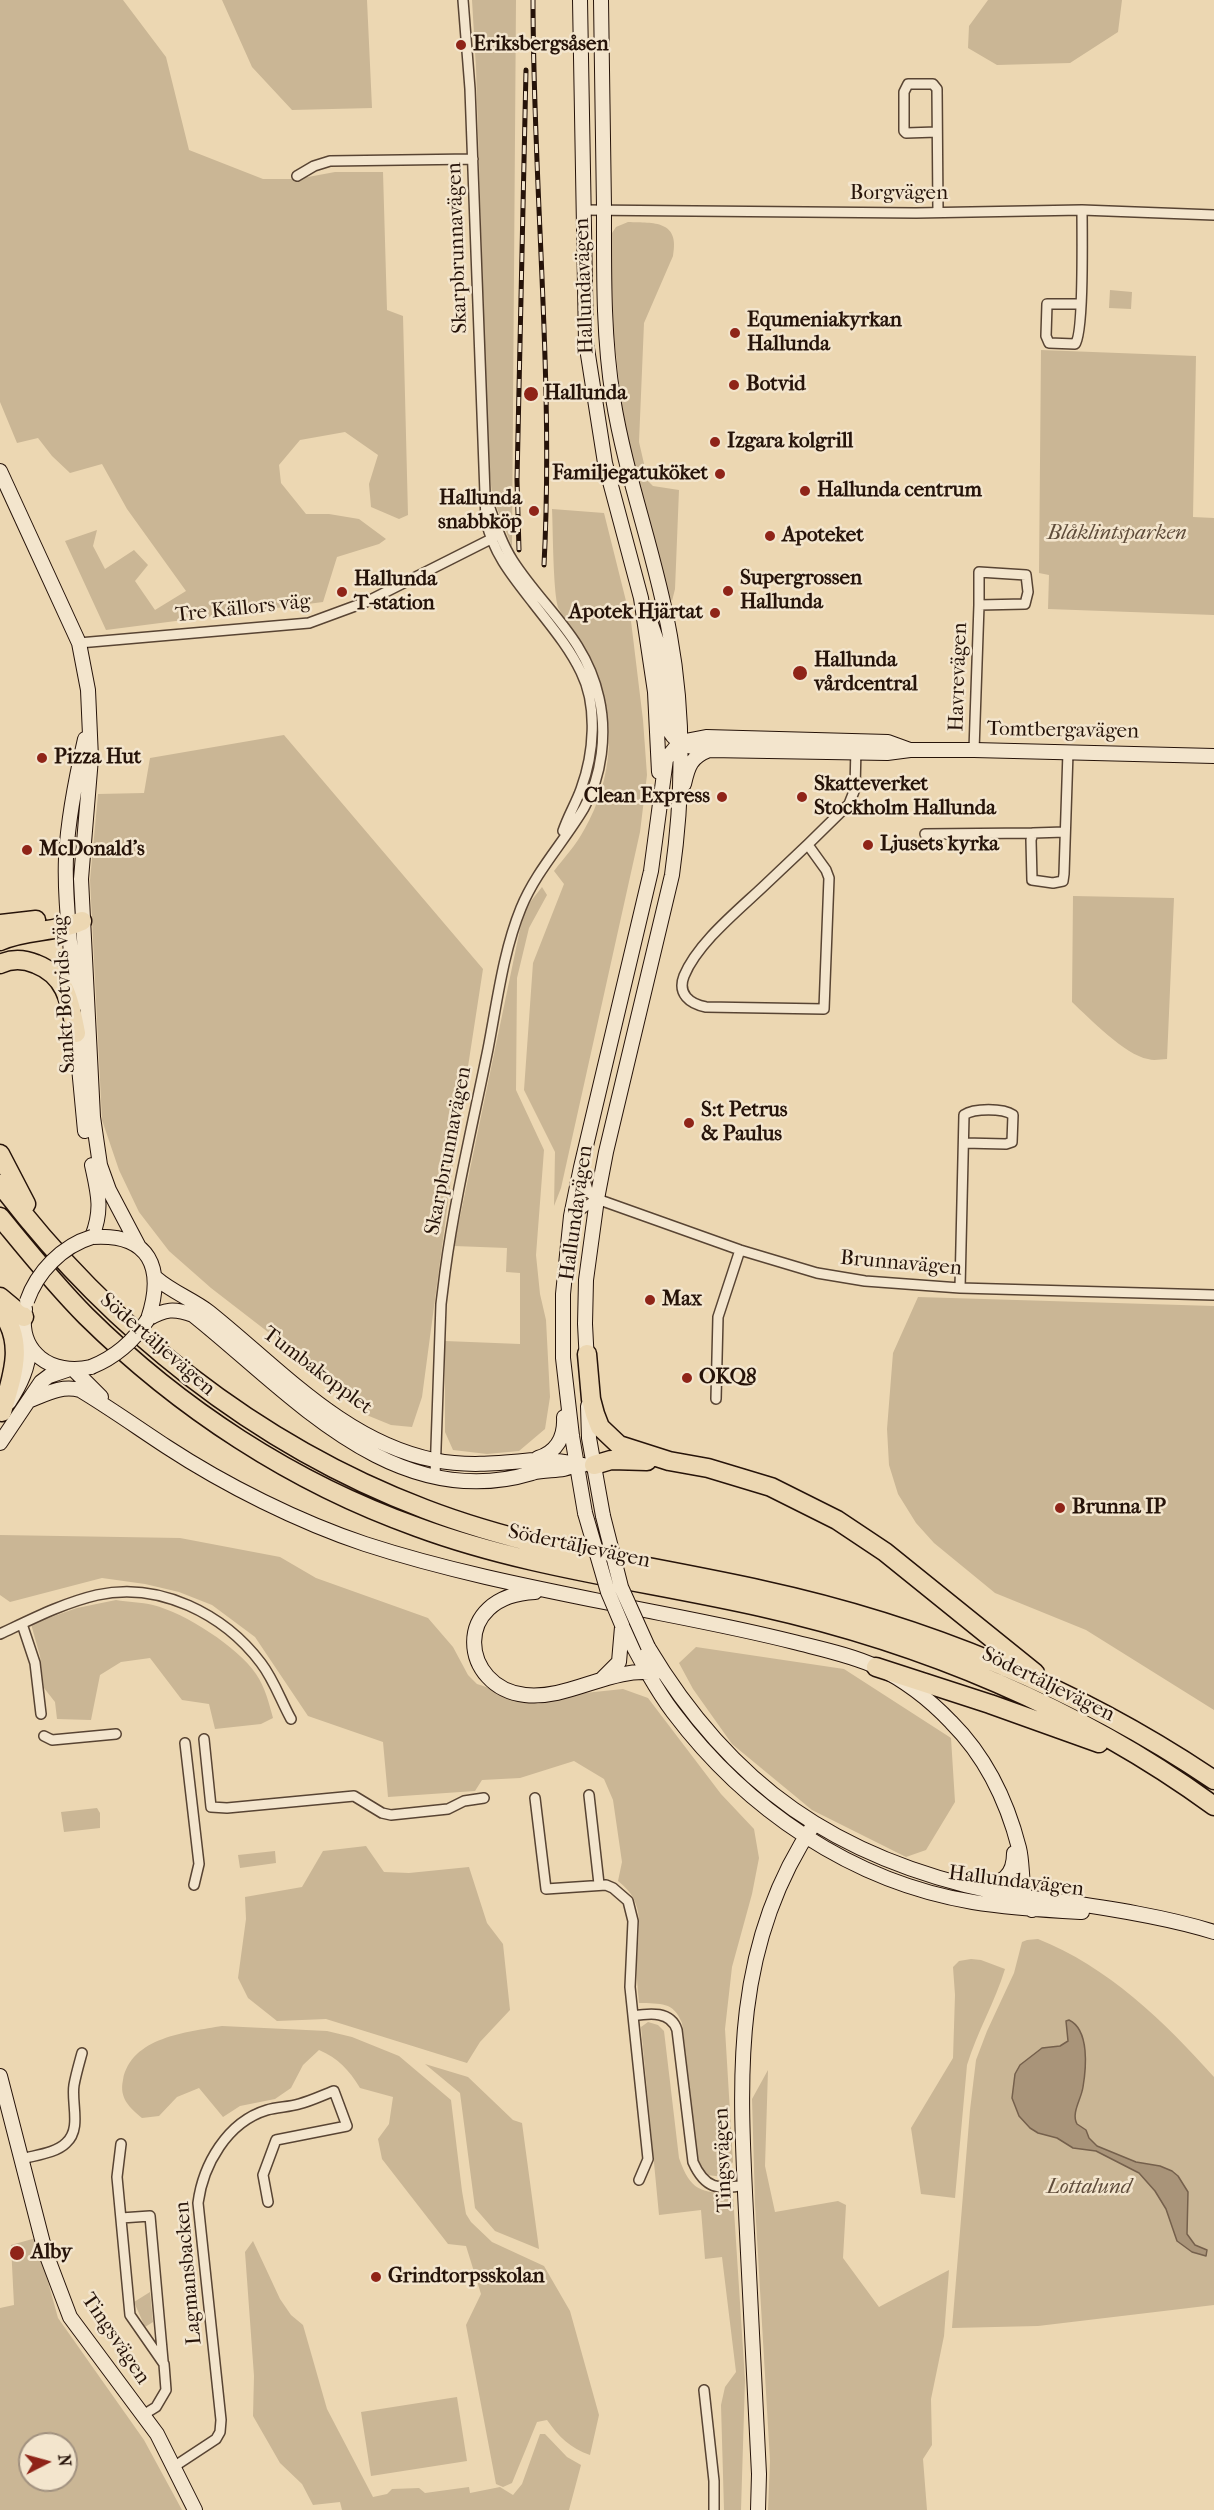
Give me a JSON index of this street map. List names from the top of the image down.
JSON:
{
  "streets": {
    "highway": ["Södertäljevägen"],
    "main road": [
      "Hallundavägen",
      "Tomtbergavägen",
      "Sankt Botvids väg",
      "Tumbakopplet",
      "Tingsvägen"
    ],
    "street": [
      "Borgvägen",
      "Skarpbrunnavägen",
      "Tre Källors väg",
      "Havrevägen",
      "Brunnavägen",
      "Lagmansbacken"
    ]
  },
  "crossings": [
    ["Borgvägen", "Hallundavägen"],
    ["Skarpbrunnavägen", "Tre Källors väg"],
    ["Skarpbrunnavägen", "Tumbakopplet"],
    ["Hallundavägen", "Tomtbergavägen"],
    ["Hallundavägen", "Brunnavägen"],
    ["Hallundavägen", "Tumbakopplet"],
    ["Hallundavägen", "Tingsvägen"],
    ["Tre Källors väg", "Sankt Botvids väg"],
    ["Havrevägen", "Tomtbergavägen"],
    ["Sankt Botvids väg", "Tumbakopplet"],
    ["Tingsvägen", "Lagmansbacken"]
  ],
  "parks": ["Blåklintsparken", "Lottalund"],
  "places": [
    "Eriksbergsåsen",
    "Equmeniakyrkan Hallunda",
    "Botvid",
    "Hallunda",
    "Izgara kolgrill",
    "Familjegatuköket",
    "Hallunda centrum",
    "Hallunda snabbköp",
    "Apoteket",
    "Supergrossen Hallunda",
    "Hallunda T-station",
    "Apotek Hjärtat",
    "Hallunda vårdcentral",
    "Pizza Hut",
    "Clean Express",
    "Skatteverket Stockholm Hallunda",
    "Ljusets kyrka",
    "McDonald's",
    "S:t Petrus & Paulus",
    "Max",
    "OKQ8",
    "Brunna IP",
    "Alby",
    "Grindtorpsskolan"
  ],
  "north": "right"
}
